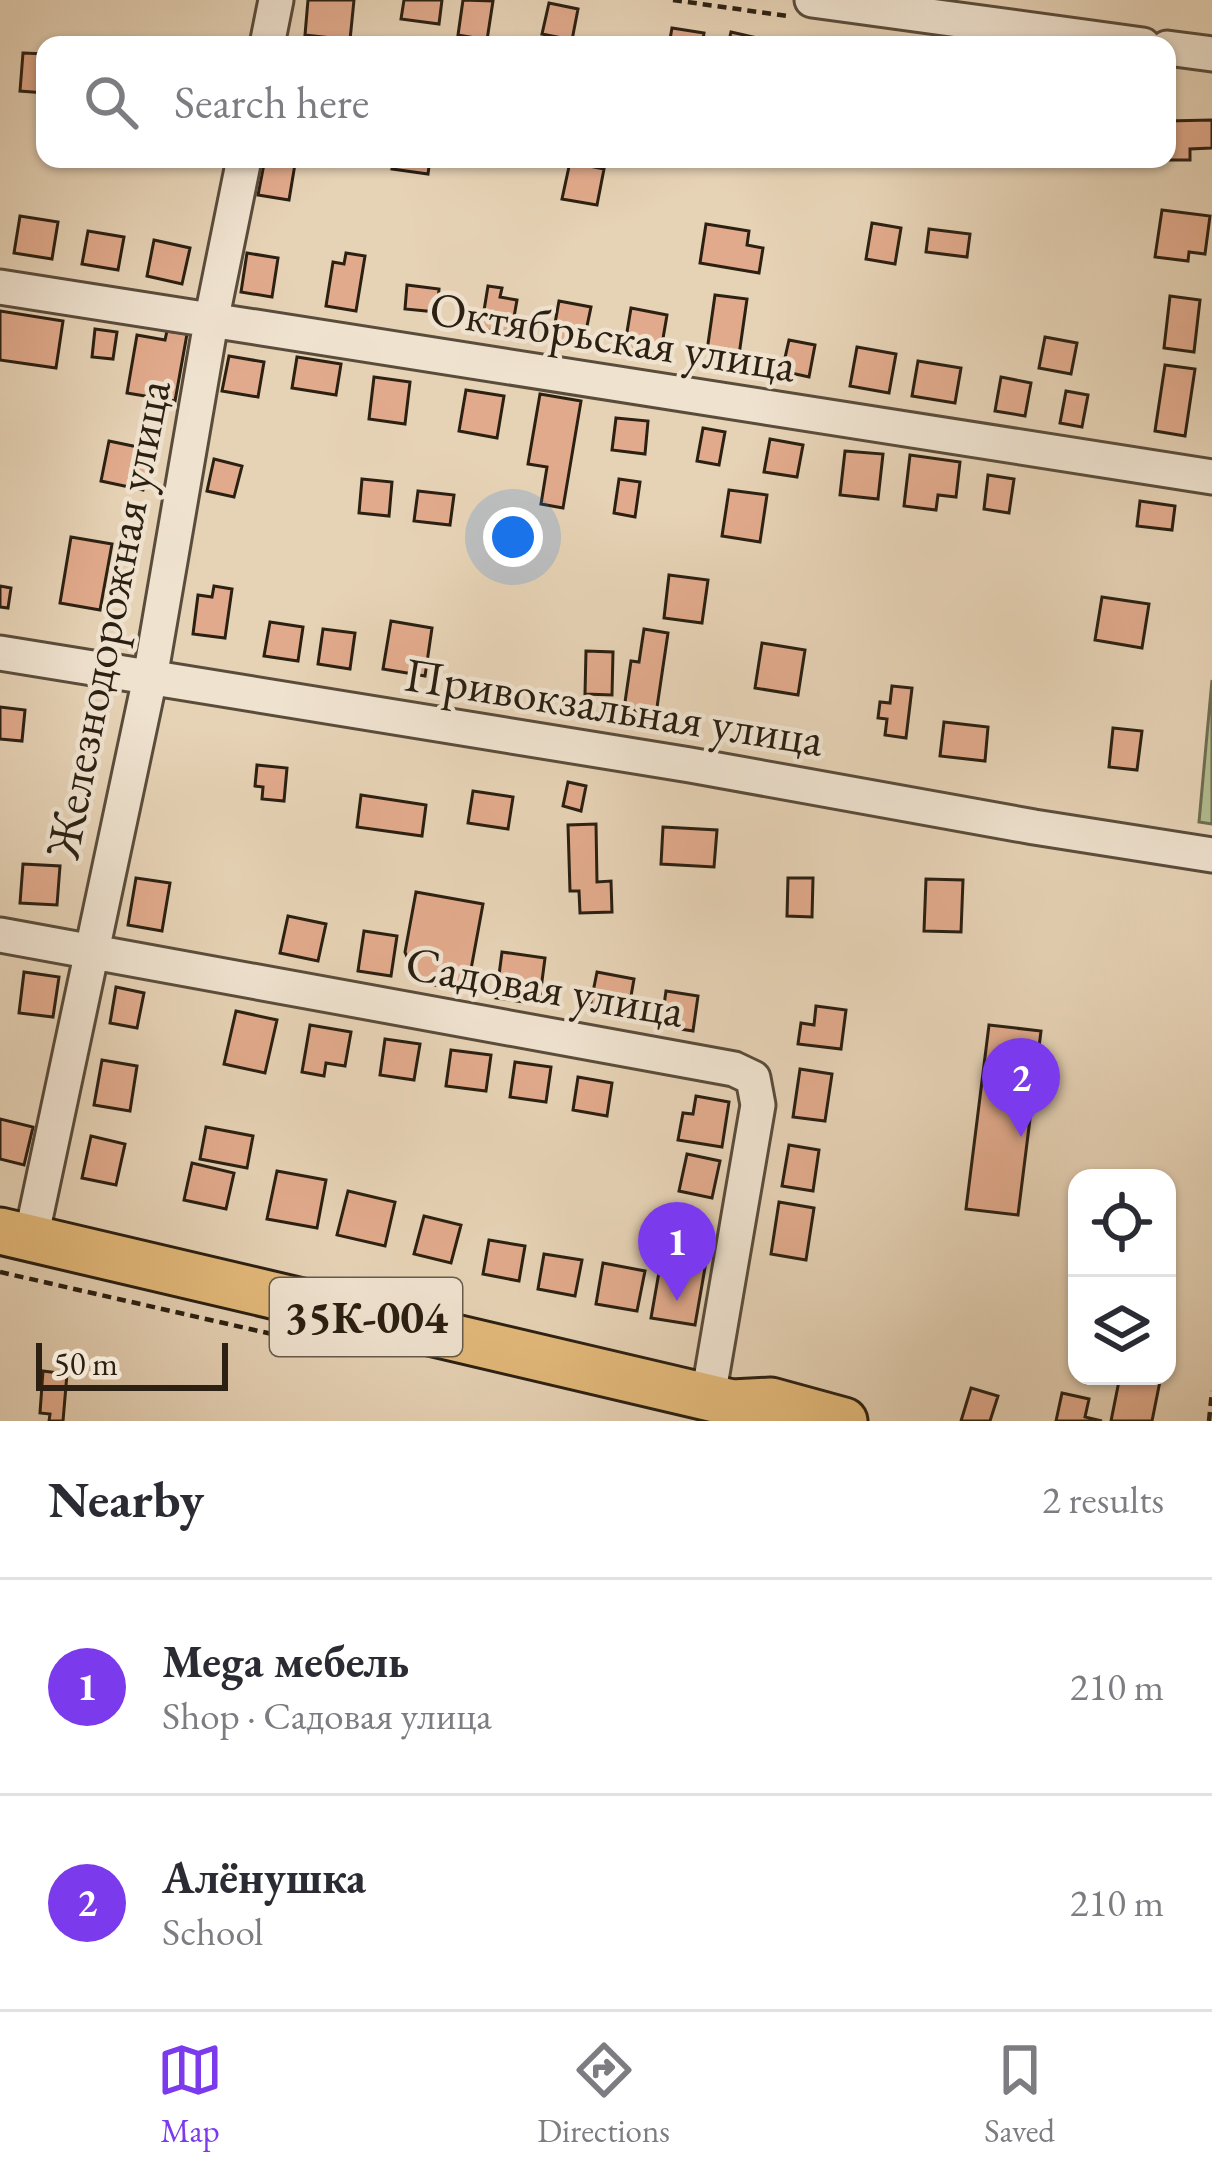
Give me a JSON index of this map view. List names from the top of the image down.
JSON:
{
  "streets": {
    "main road": ["35К-004"],
    "street": [
      "Октябрьская улица",
      "Железнодорожная улица",
      "Привокзальная улица",
      "Садовая улица"
    ]
  },
  "crossings": [
    ["Октябрьская улица", "Железнодорожная улица"],
    ["Железнодорожная улица", "Привокзальная улица"],
    ["Железнодорожная улица", "Садовая улица"],
    ["Железнодорожная улица", "35К-004"],
    ["Садовая улица", "35К-004"]
  ],
  "scale_bar": "50 m",
  "page": {
    "search": "Search here",
    "pins": ["2", "1"],
    "scale": "50 m",
    "heading": ["Nearby", "2 results"],
    "list": [
      {
        "mark": "1",
        "name": "Mega мебель",
        "note": "Shop · Садовая улица",
        "value": "210 m"
      },
      {
        "mark": "2",
        "name": "Алёнушка",
        "note": "School",
        "value": "210 m"
      }
    ],
    "nav": ["Map", "Directions", "Saved"]
  }
}
